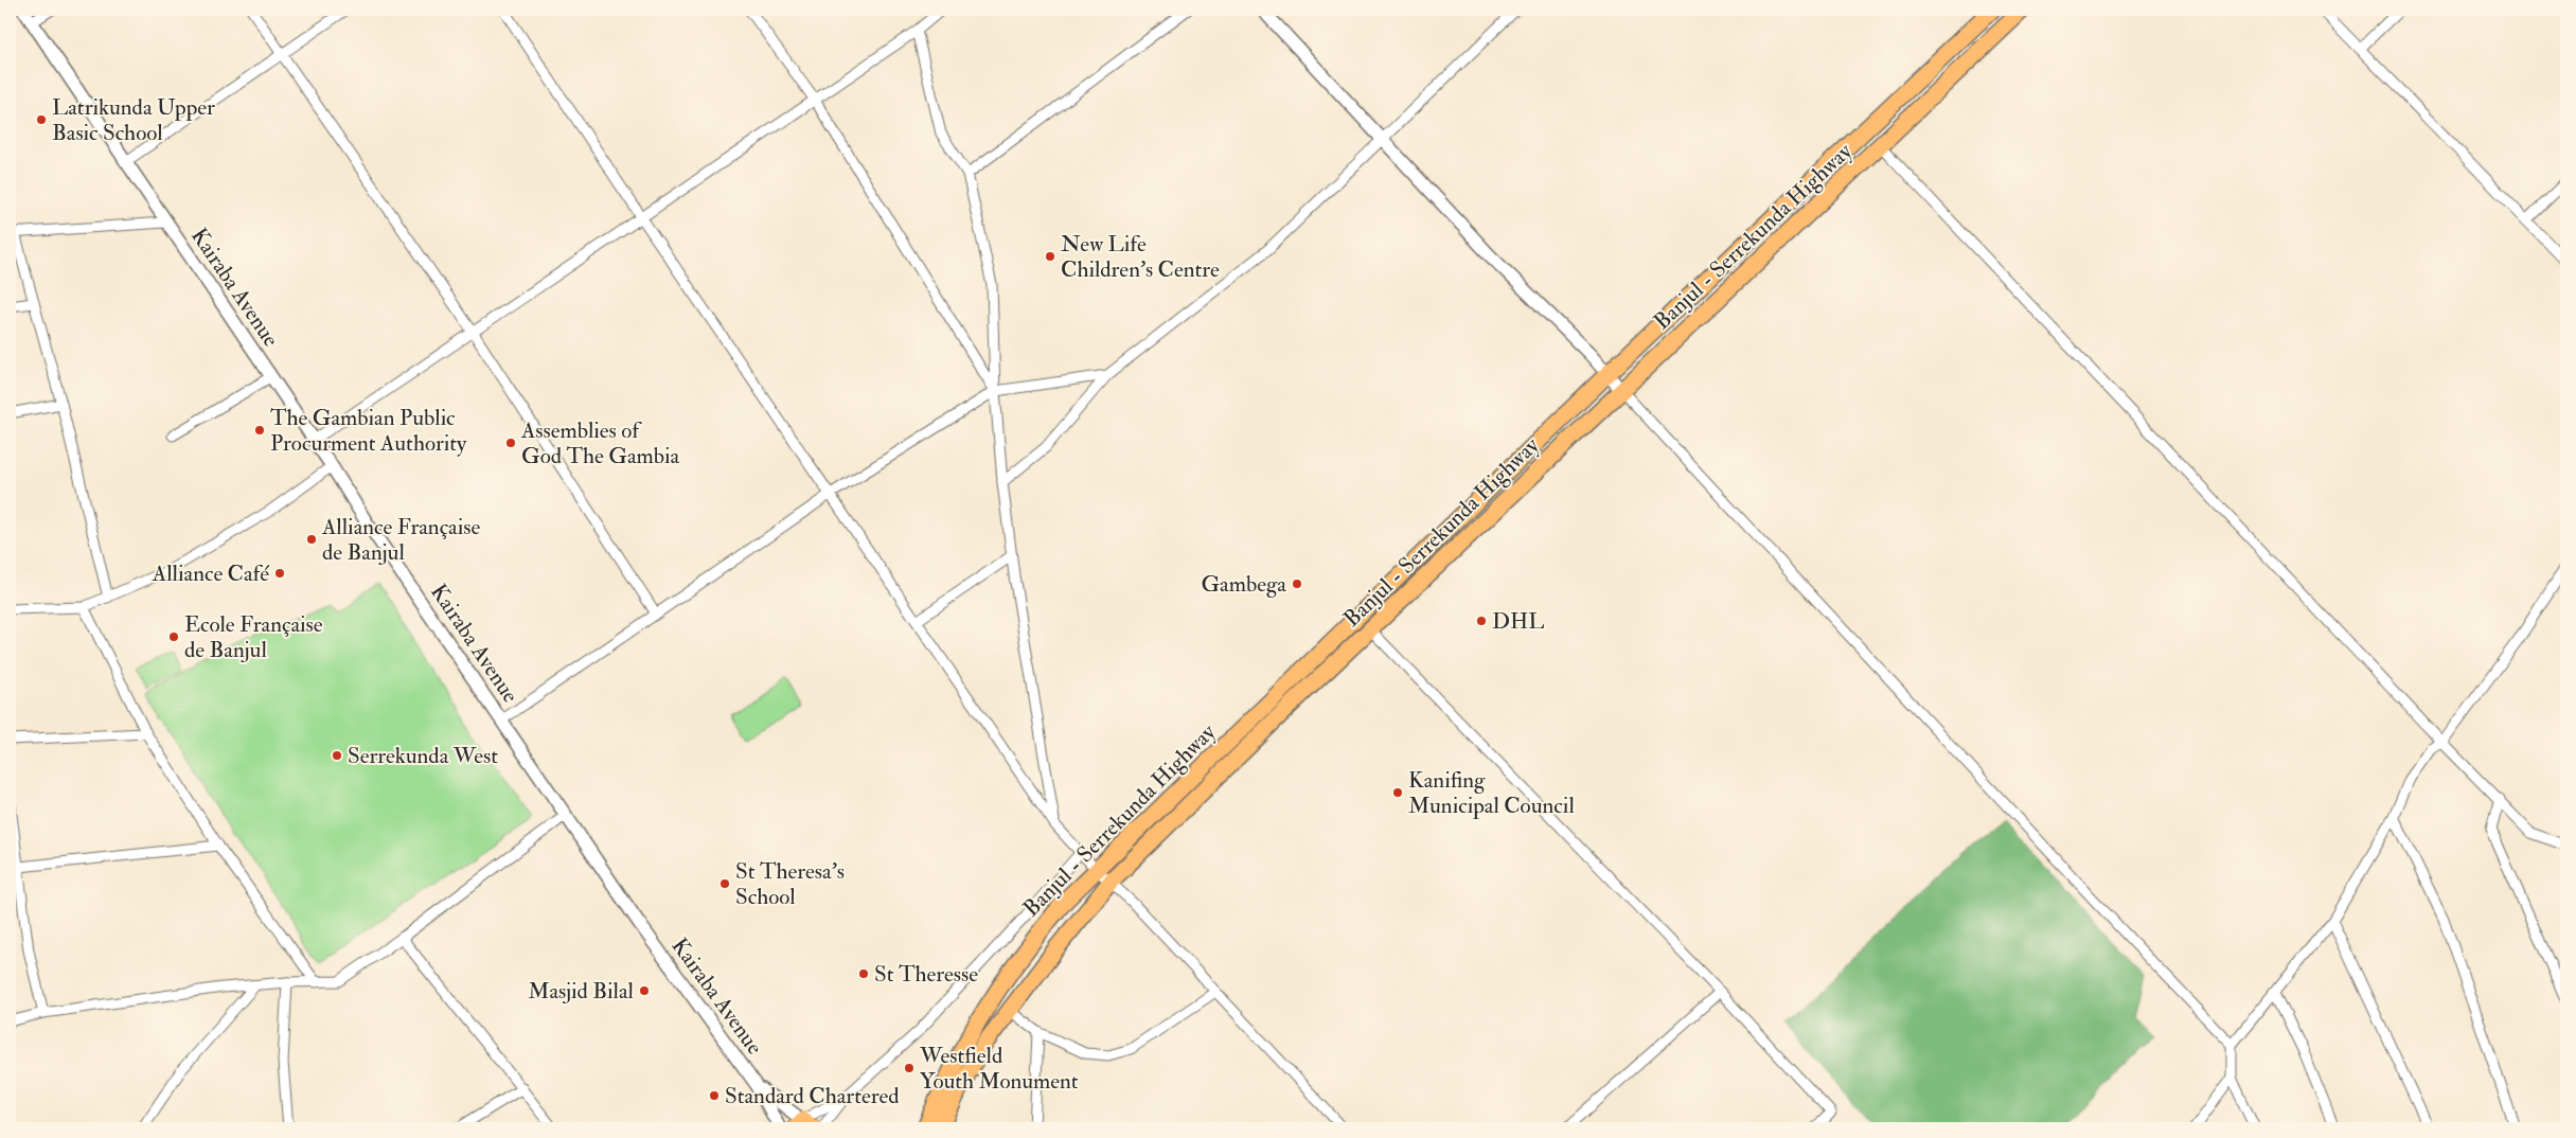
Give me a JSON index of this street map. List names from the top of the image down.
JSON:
{
  "streets": {
    "highway": ["Banjul - Serrekunda Highway"],
    "street": ["Kairaba Avenue"]
  },
  "places": [
    "Latrikunda Upper Basic School",
    "New Life Children's Centre",
    "The Gambian Public Procurment Authority",
    "Assemblies of God The Gambia",
    "Alliance Française de Banjul",
    "Alliance Café",
    "Gambega",
    "DHL",
    "Ecole Française de Banjul",
    "Serrekunda West",
    "Kanifing Municipal Council",
    "St Theresa's School",
    "St Theresse",
    "Masjid Bilal",
    "Westfield Youth Monument",
    "Standard Chartered"
  ]
}
